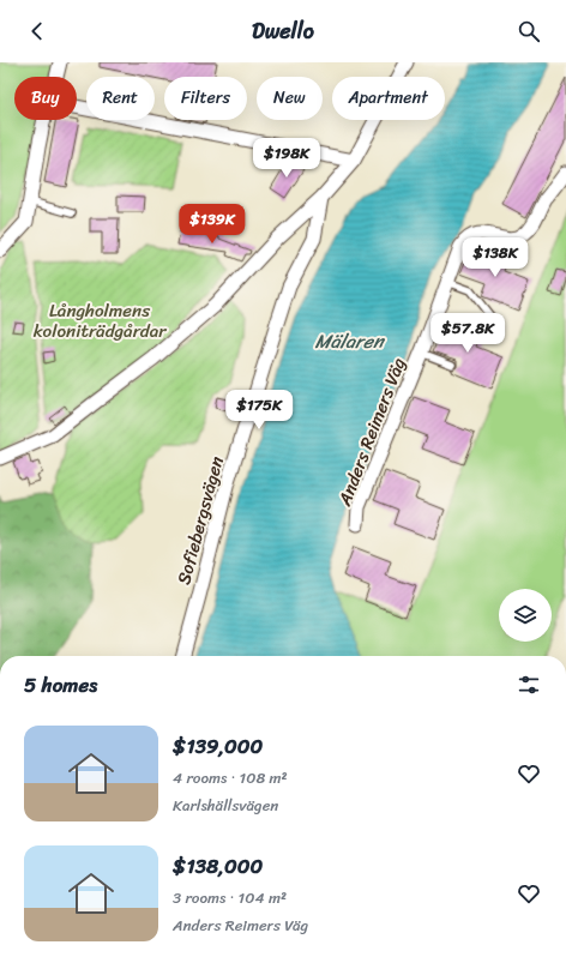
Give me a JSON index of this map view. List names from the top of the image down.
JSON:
{
  "streets": {
    "street": ["Anders Reimers Väg", "Sofiebergsvägen"]
  },
  "water": ["Mälaren"],
  "parks": ["Långholmens koloniträdgårdar"],
  "page": {
    "header": "Dwello",
    "chip": [
      "Buy",
      "Rent",
      "Filters",
      "New",
      "Apartment"
    ],
    "price": [
      "$198K",
      "$139K",
      "$138K",
      "$57.8K",
      "$175K"
    ],
    "heading": "5 homes",
    "list": [
      {
        "name": "$139,000",
        "note": "4 rooms · 108 m² · Karlshällsvägen"
      },
      {
        "name": "$138,000",
        "note": "3 rooms · 104 m² · Anders Reimers Väg"
      }
    ]
  }
}
